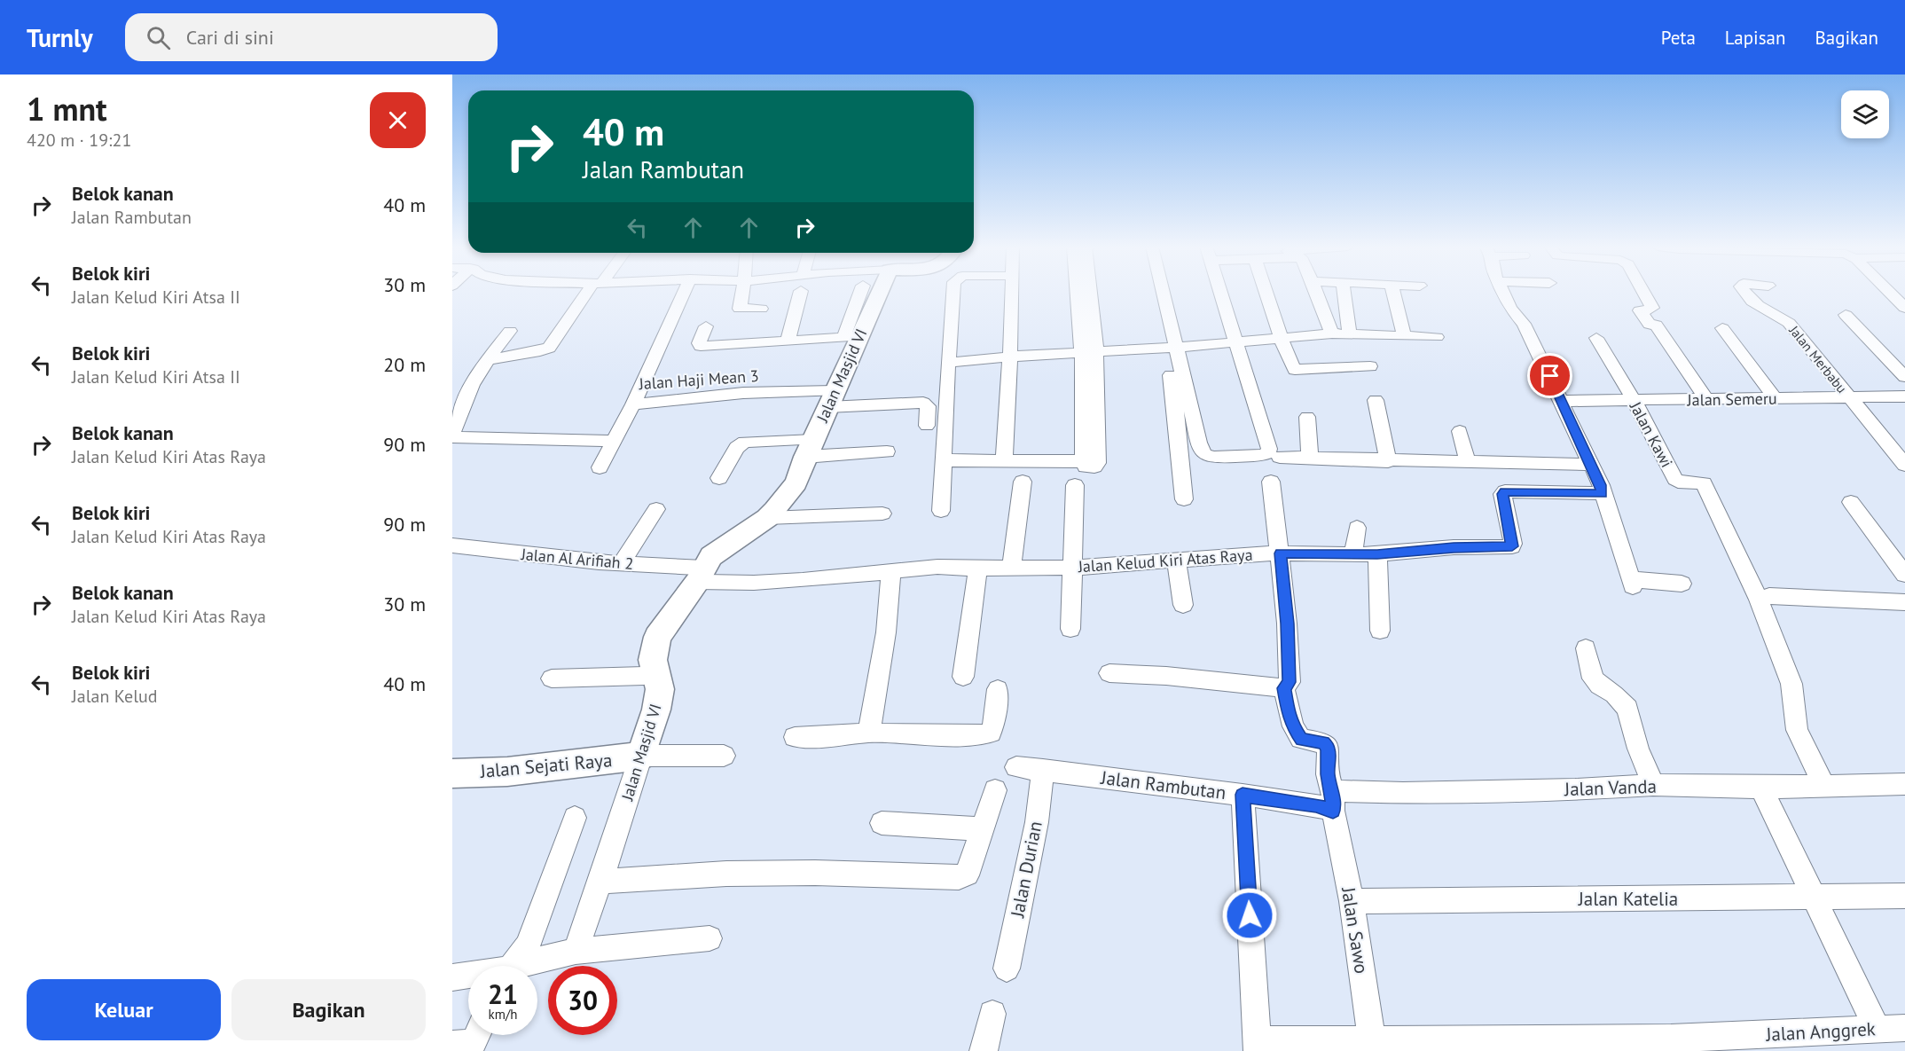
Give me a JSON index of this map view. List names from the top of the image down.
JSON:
{
  "streets": {
    "street": [
      "Jalan Merbabu",
      "Jalan Masjid VI",
      "Jalan Haji Mean 3",
      "Jalan Semeru",
      "Jalan Kawi",
      "Jalan Al Arifiah 2",
      "Jalan Kelud Kiri Atas Raya",
      "Jalan Sejati Raya",
      "Jalan Rambutan",
      "Jalan Vanda",
      "Jalan Durian",
      "Jalan Katelia",
      "Jalan Sawo",
      "Jalan Anggrek"
    ]
  },
  "crossings": [
    ["Jalan Merbabu", "Jalan Semeru"],
    ["Jalan Masjid VI", "Jalan Haji Mean 3"],
    ["Jalan Masjid VI", "Jalan Al Arifiah 2"],
    ["Jalan Masjid VI", "Jalan Kelud Kiri Atas Raya"],
    ["Jalan Masjid VI", "Jalan Sejati Raya"],
    ["Jalan Semeru", "Jalan Kawi"],
    ["Jalan Al Arifiah 2", "Jalan Kelud Kiri Atas Raya"],
    ["Jalan Rambutan", "Jalan Vanda"],
    ["Jalan Rambutan", "Jalan Durian"],
    ["Jalan Rambutan", "Jalan Sawo"],
    ["Jalan Vanda", "Jalan Sawo"],
    ["Jalan Katelia", "Jalan Sawo"],
    ["Jalan Sawo", "Jalan Anggrek"]
  ],
  "page": {
    "header": "Turnly",
    "search": "Cari di sini",
    "nav": ["Peta", "Lapisan", "Bagikan"],
    "heading": ["1 mnt", "420 m · 19:21"],
    "turn": ["40 m", "Jalan Rambutan"],
    "list": [
      {
        "name": "Belok kanan",
        "note": "Jalan Rambutan",
        "value": "40 m"
      },
      {
        "name": "Belok kiri",
        "note": "Jalan Kelud Kiri Atsa II",
        "value": "30 m"
      },
      {
        "name": "Belok kiri",
        "note": "Jalan Kelud Kiri Atsa II",
        "value": "20 m"
      },
      {
        "name": "Belok kanan",
        "note": "Jalan Kelud Kiri Atas Raya",
        "value": "90 m"
      },
      {
        "name": "Belok kiri",
        "note": "Jalan Kelud Kiri Atas Raya",
        "value": "90 m"
      },
      {
        "name": "Belok kanan",
        "note": "Jalan Kelud Kiri Atas Raya",
        "value": "30 m"
      },
      {
        "name": "Belok kiri",
        "note": "Jalan Kelud",
        "value": "40 m"
      }
    ],
    "speed": "21 km/h",
    "limit": "30",
    "buttons": ["Keluar", "Bagikan"]
  }
}
